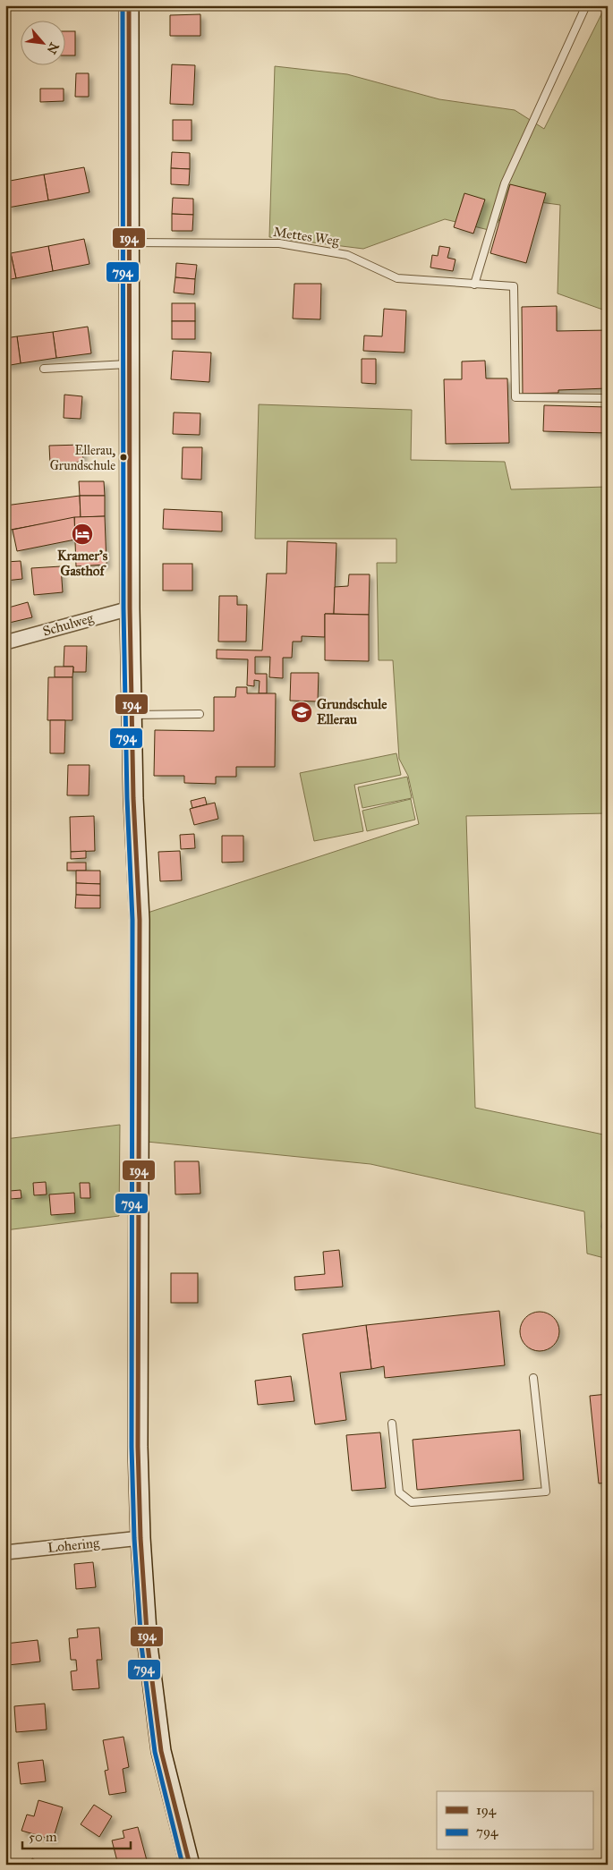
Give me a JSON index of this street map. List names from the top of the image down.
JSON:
{
  "streets": {
    "street": ["Schulweg", "Lohering"],
    "lane": ["Mettes Weg"]
  },
  "places": {
    "other": ["Ellerau, Grundschule"],
    "hotel": ["Kramer's Gasthof"],
    "school or university": ["Grundschule Ellerau"]
  },
  "lines": ["transit line 194", "transit line 794"],
  "legend": ["194", "794"],
  "scale_bar": "50 m",
  "north": "bottom right"
}
